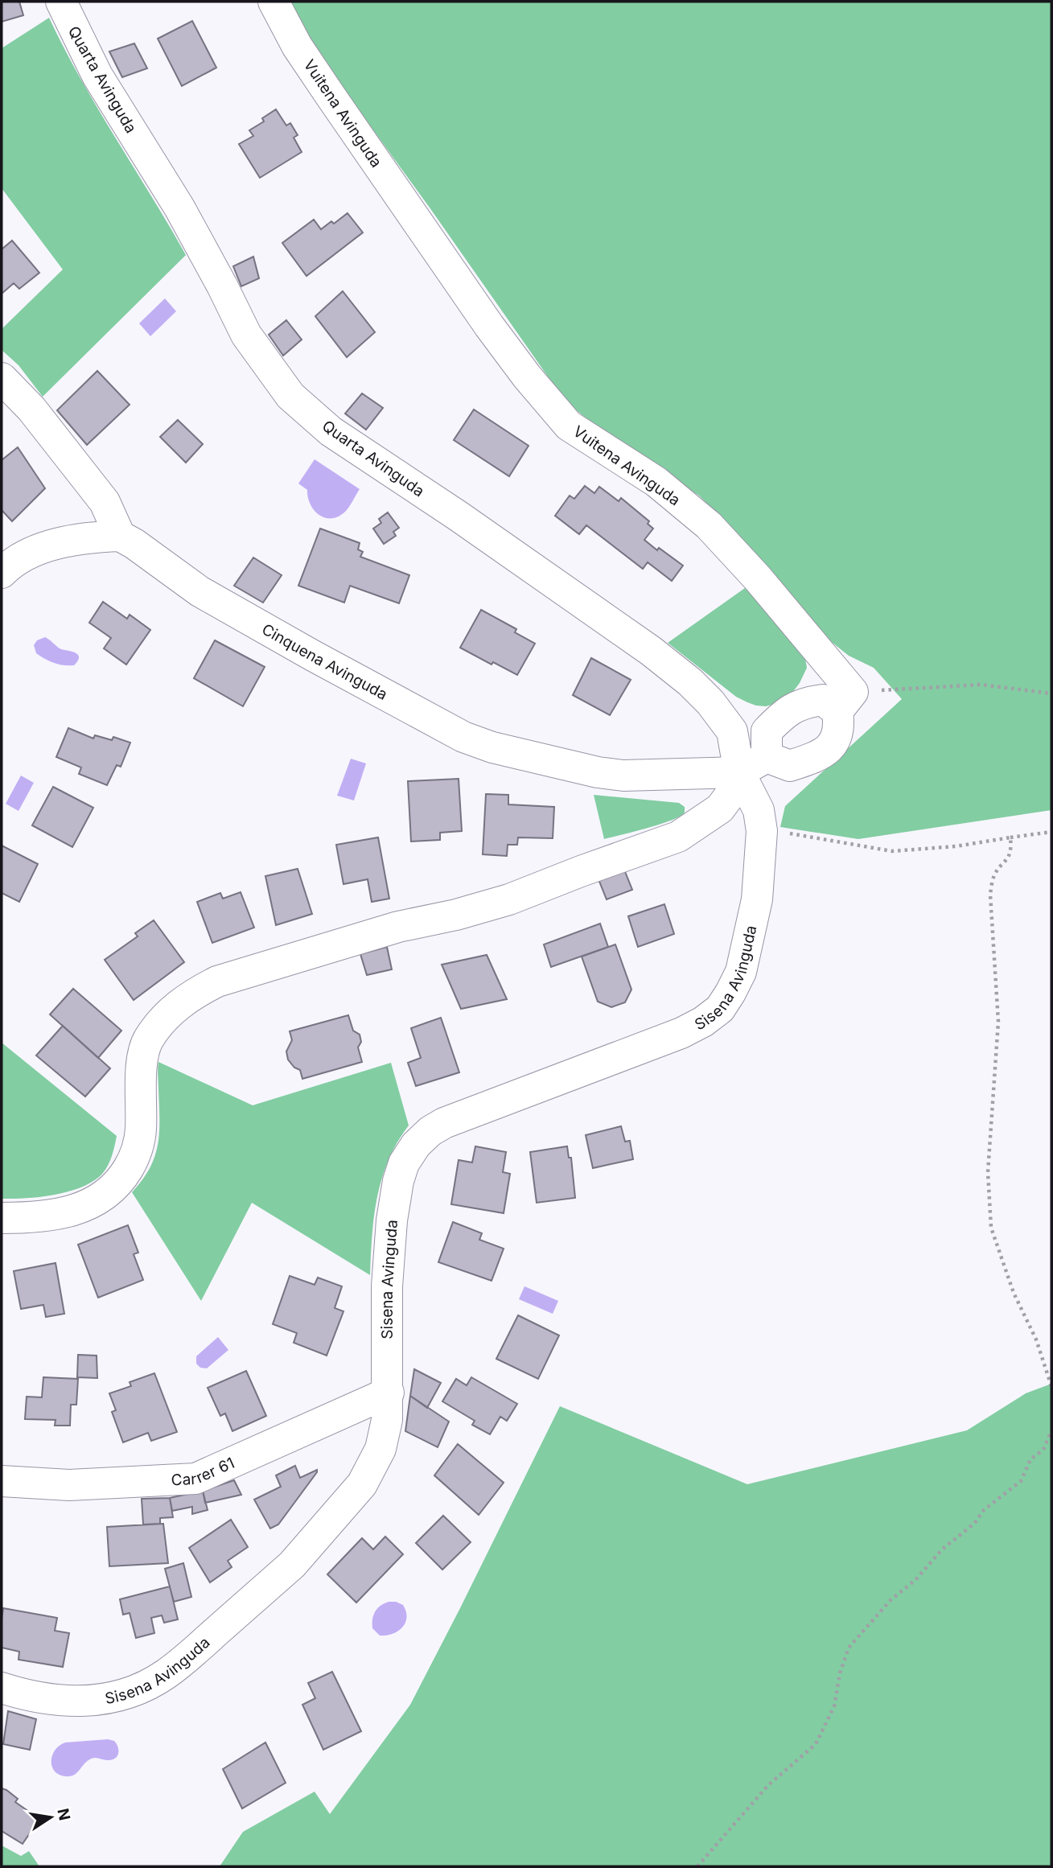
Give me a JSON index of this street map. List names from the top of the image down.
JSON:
{
  "streets": {
    "street": [
      "Quarta Avinguda",
      "Vuitena Avinguda",
      "Cinquena Avinguda",
      "Sisena Avinguda",
      "Carrer 61"
    ]
  },
  "crossings": [
    ["Quarta Avinguda", "Cinquena Avinguda"],
    ["Quarta Avinguda", "Sisena Avinguda"],
    ["Cinquena Avinguda", "Sisena Avinguda"],
    ["Sisena Avinguda", "Carrer 61"]
  ],
  "north": "right"
}
